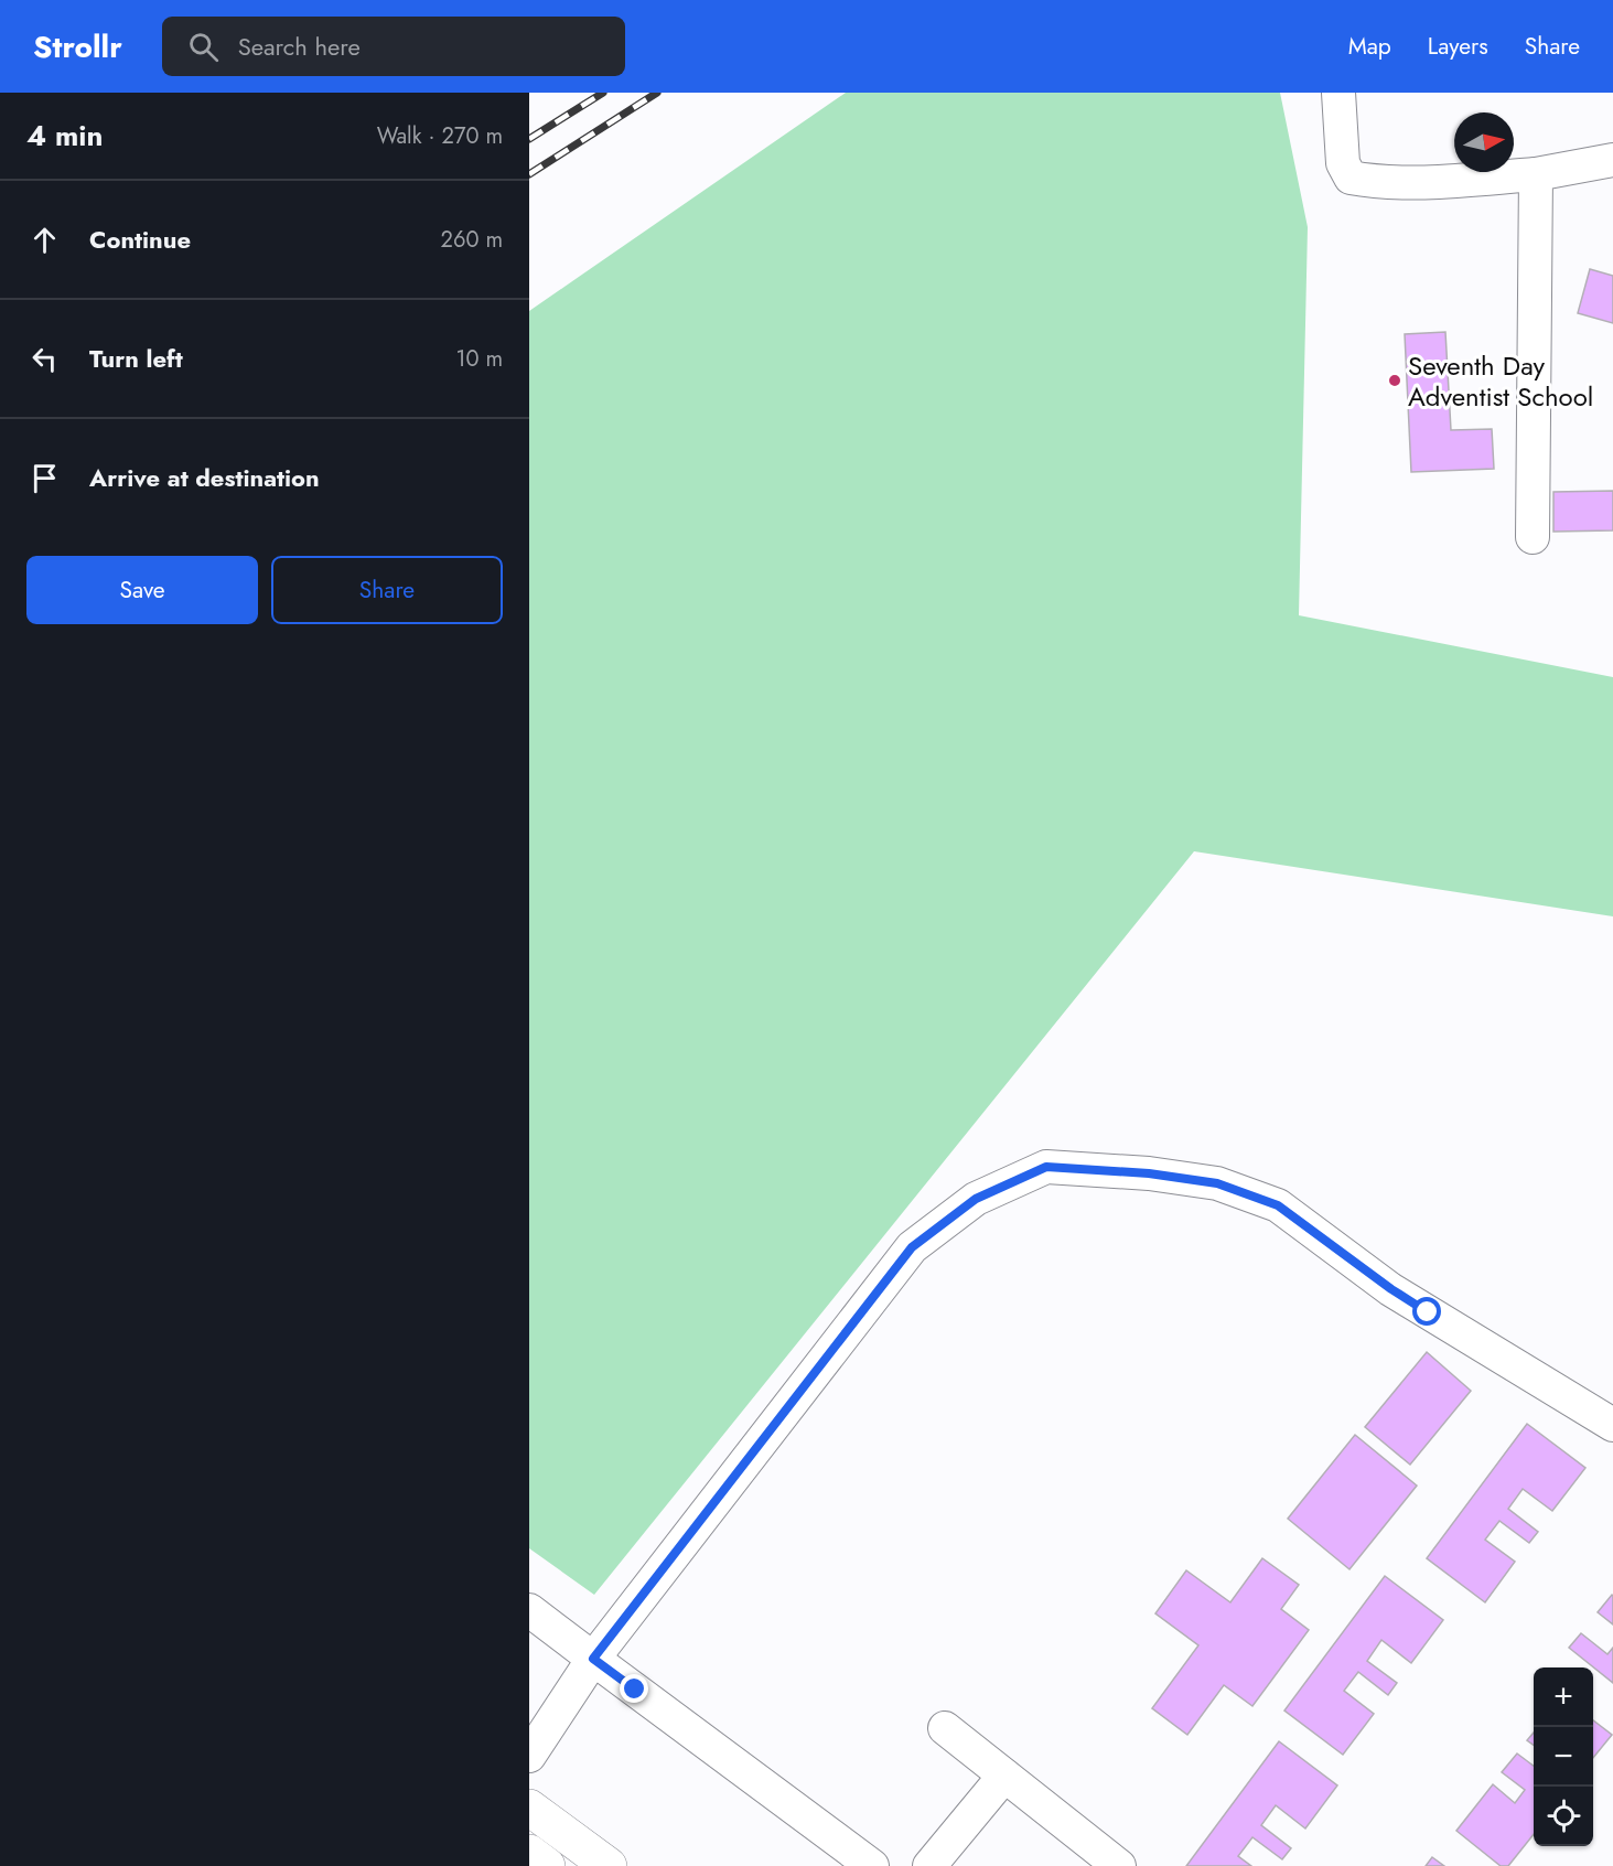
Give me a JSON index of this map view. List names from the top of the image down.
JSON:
{
  "places": ["Seventh Day Adventist School"],
  "north": "right",
  "page": {
    "header": "Strollr",
    "search": "Search here",
    "nav": ["Map", "Layers", "Share"],
    "heading": ["4 min", "Walk · 270 m"],
    "list": [
      ["Continue", "260 m"],
      ["Turn left", "10 m"],
      "Arrive at destination"
    ],
    "buttons": ["Save", "Share"],
    "map_buttons": ["+", "−"]
  }
}
